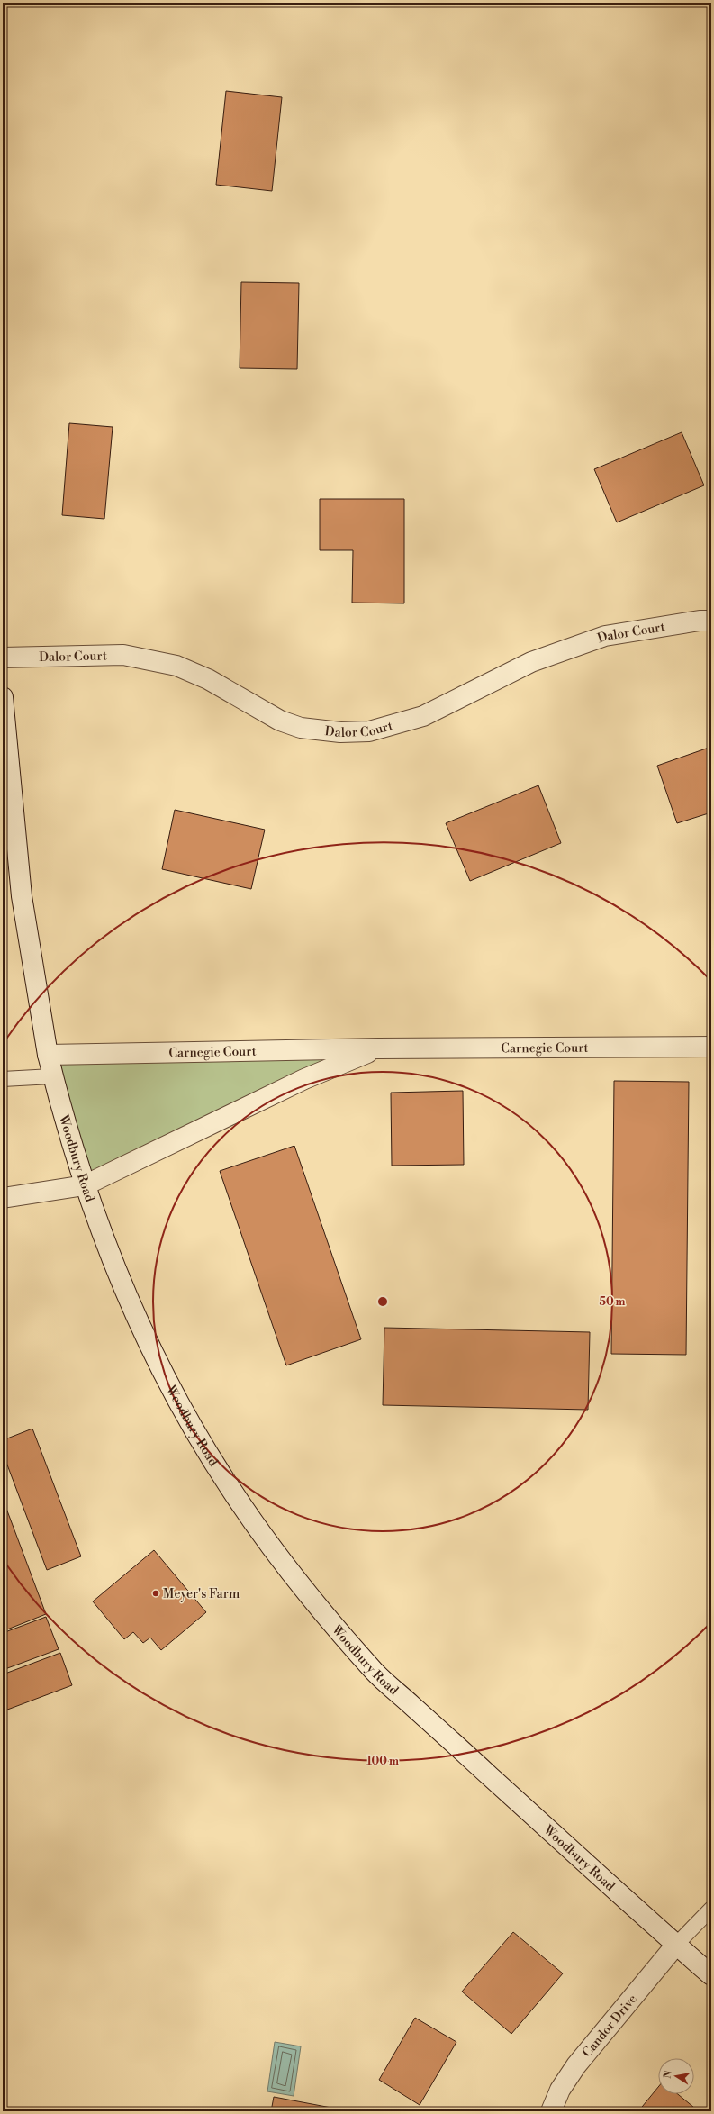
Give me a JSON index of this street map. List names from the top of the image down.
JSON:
{
  "streets": {
    "street": [
      "Dalor Court",
      "Carnegie Court",
      "Woodbury Road",
      "Candor Drive"
    ]
  },
  "crossings": [
    ["Carnegie Court", "Woodbury Road"],
    ["Woodbury Road", "Candor Drive"]
  ],
  "places": ["Meyer's Farm"],
  "north": "left",
  "rings": ["50 m", "100 m"]
}
